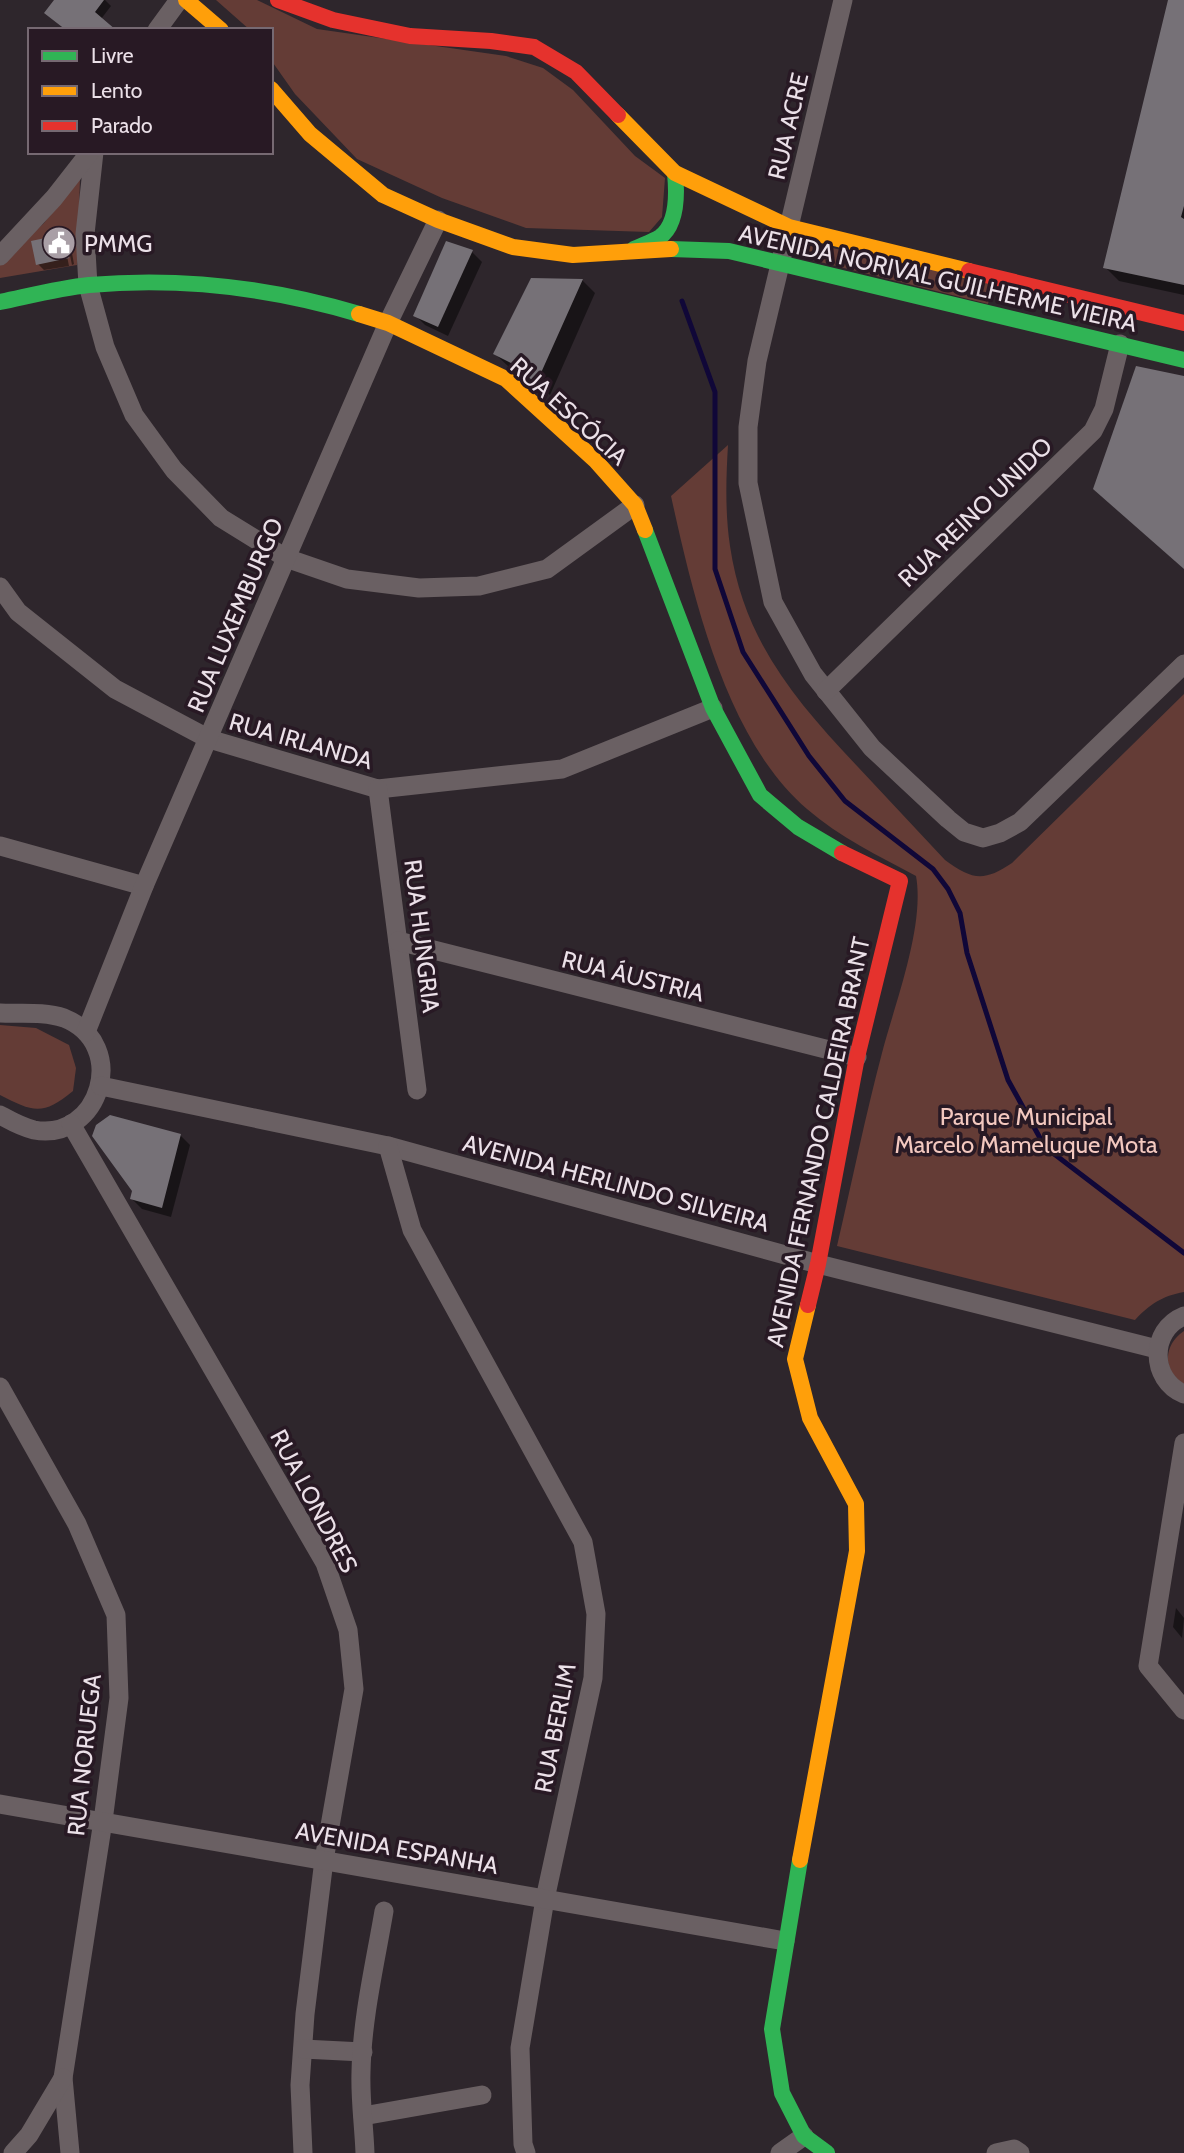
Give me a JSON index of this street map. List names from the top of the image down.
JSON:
{
  "streets": {
    "street": [
      "RUA ACRE",
      "AVENIDA NORIVAL GUILHERME VIEIRA",
      "RUA ESCÓCIA",
      "RUA REINO UNIDO",
      "RUA LUXEMBURGO",
      "RUA IRLANDA",
      "RUA HUNGRIA",
      "RUA ÁUSTRIA",
      "AVENIDA FERNANDO CALDEIRA BRANT",
      "AVENIDA HERLINDO SILVEIRA",
      "RUA LONDRES",
      "RUA BERLIM",
      "RUA NORUEGA",
      "AVENIDA ESPANHA"
    ]
  },
  "crossings": [
    ["RUA ACRE", "AVENIDA NORIVAL GUILHERME VIEIRA"],
    ["RUA ACRE", "RUA REINO UNIDO"],
    ["AVENIDA NORIVAL GUILHERME VIEIRA", "RUA REINO UNIDO"],
    ["AVENIDA NORIVAL GUILHERME VIEIRA", "RUA LUXEMBURGO"],
    ["RUA ESCÓCIA", "RUA LUXEMBURGO"],
    ["RUA ESCÓCIA", "RUA IRLANDA"],
    ["RUA ESCÓCIA", "AVENIDA FERNANDO CALDEIRA BRANT"],
    ["RUA LUXEMBURGO", "RUA IRLANDA"],
    ["RUA IRLANDA", "RUA HUNGRIA"],
    ["RUA HUNGRIA", "RUA ÁUSTRIA"],
    ["RUA ÁUSTRIA", "AVENIDA FERNANDO CALDEIRA BRANT"],
    ["AVENIDA FERNANDO CALDEIRA BRANT", "AVENIDA HERLINDO SILVEIRA"],
    ["AVENIDA FERNANDO CALDEIRA BRANT", "AVENIDA ESPANHA"],
    ["AVENIDA HERLINDO SILVEIRA", "RUA BERLIM"],
    ["RUA LONDRES", "AVENIDA ESPANHA"],
    ["RUA BERLIM", "AVENIDA ESPANHA"],
    ["RUA NORUEGA", "AVENIDA ESPANHA"]
  ],
  "parks": ["Parque Municipal Marcelo Mameluque Mota"],
  "places": {
    "public building": ["PMMG"]
  },
  "legend": ["Livre", "Lento", "Parado"]
}
